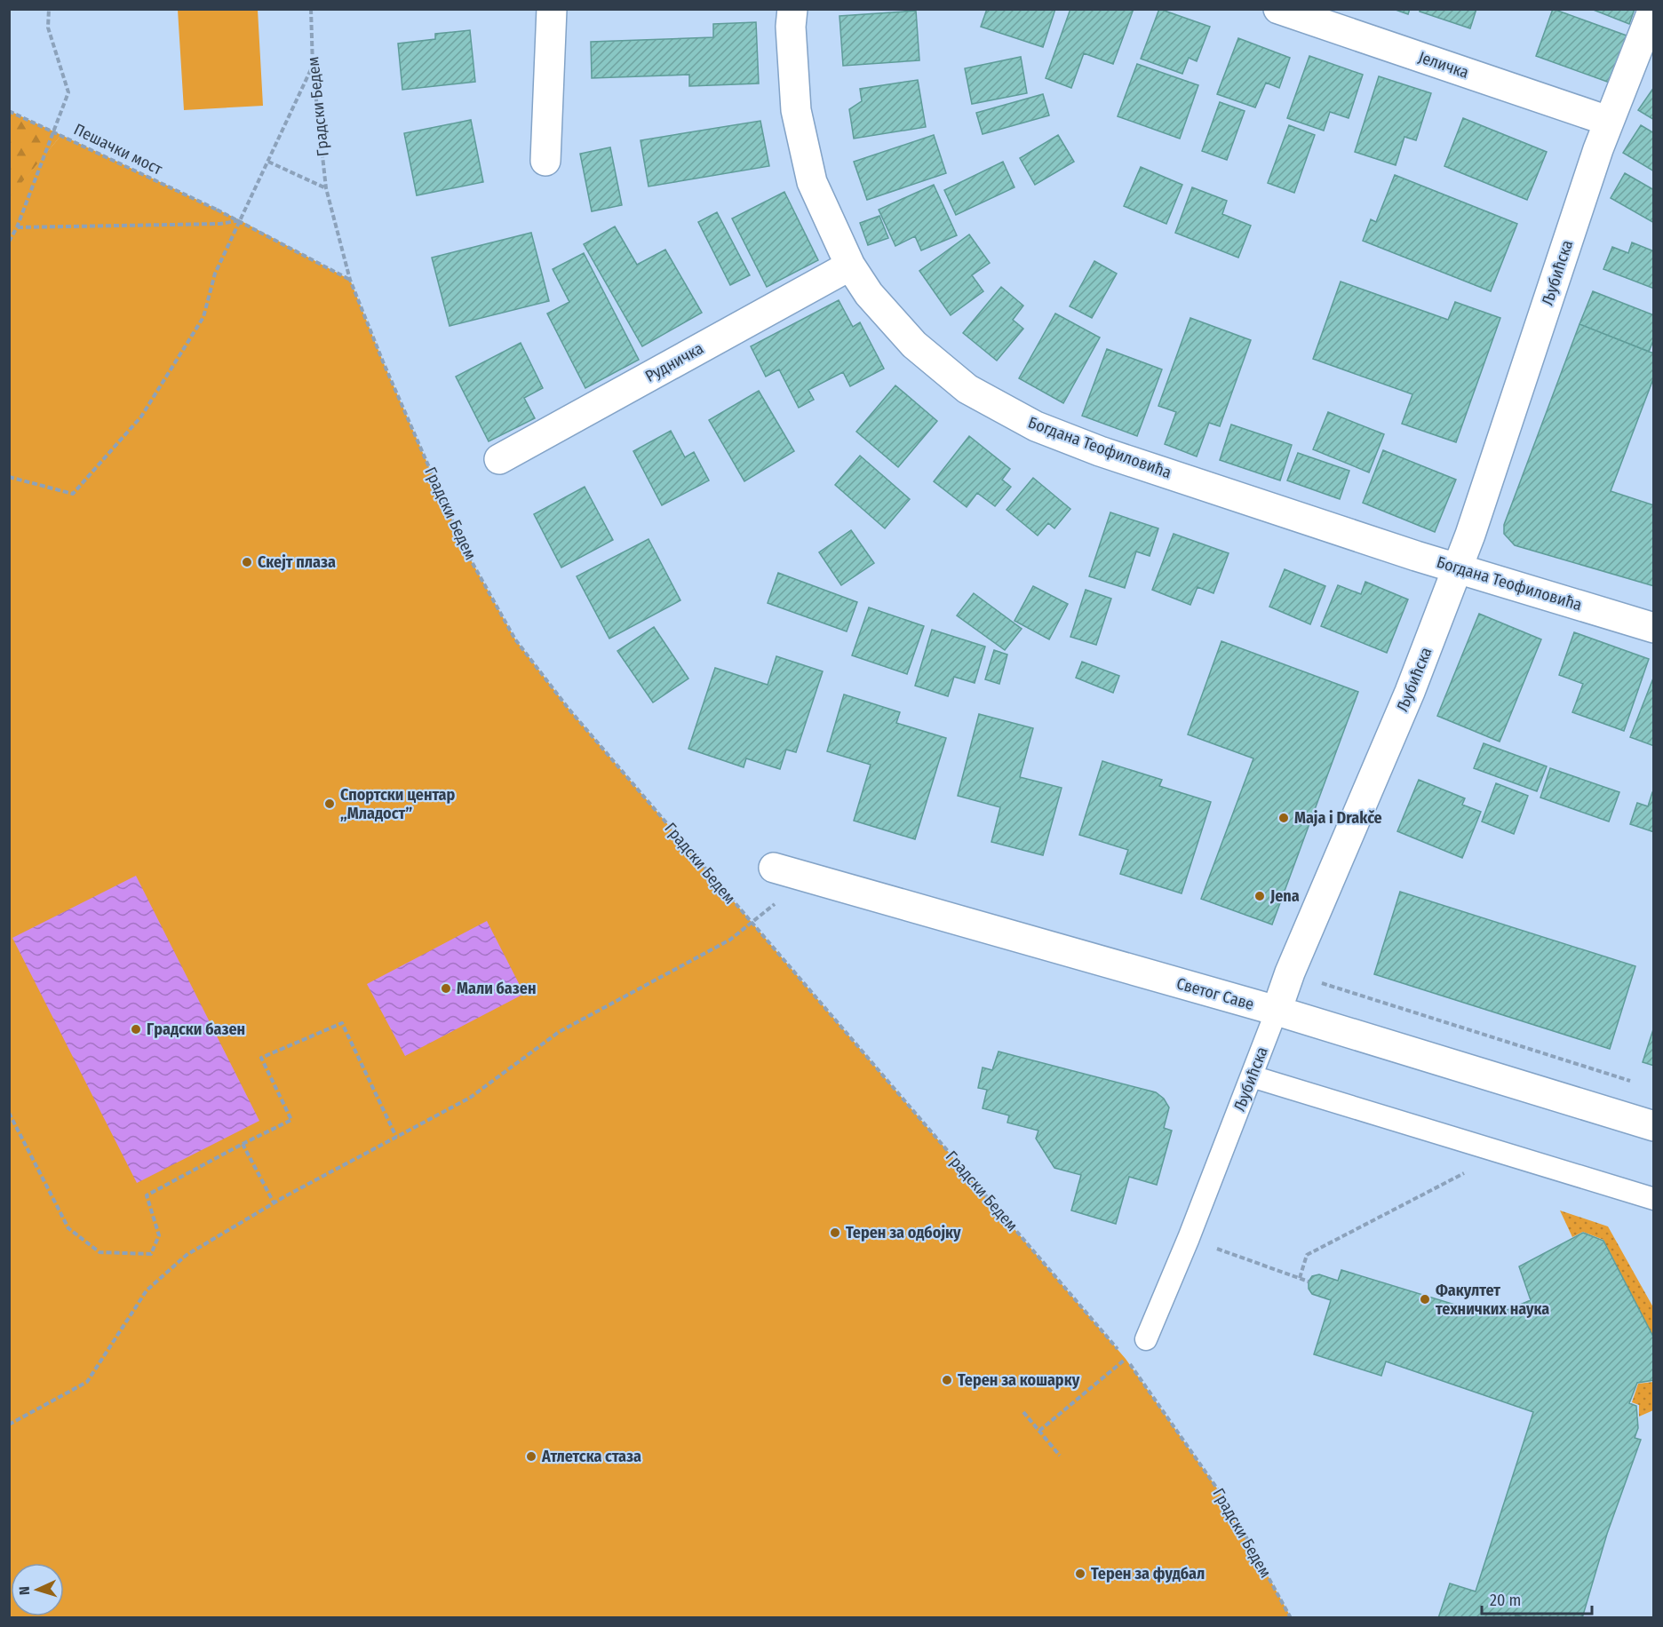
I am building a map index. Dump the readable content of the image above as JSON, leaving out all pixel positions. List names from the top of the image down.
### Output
{
  "streets": {
    "street": [
      "Јеличка",
      "Љубићска",
      "Рудничка",
      "Богдана Теофиловића",
      "Светог Саве"
    ],
    "path": ["Градски Бедем", "Пешачки мост"]
  },
  "crossings": [
    ["Јеличка", "Љубићска"],
    ["Градски Бедем", "Пешачки мост"],
    ["Љубићска", "Богдана Теофиловића"],
    ["Љубићска", "Светог Саве"],
    ["Рудничка", "Богдана Теофиловића"]
  ],
  "places": [
    "Скејт плаза",
    "Спортски центар „Младост”",
    "Maja i Drakče",
    "Jena",
    "Мали базен",
    "Градски базен",
    "Терен за одбојку",
    "Факултет техничких наука",
    "Терен за кошарку",
    "Атлетска стаза",
    "Терен за фудбал"
  ],
  "scale_bar": "20 m",
  "north": "left"
}
